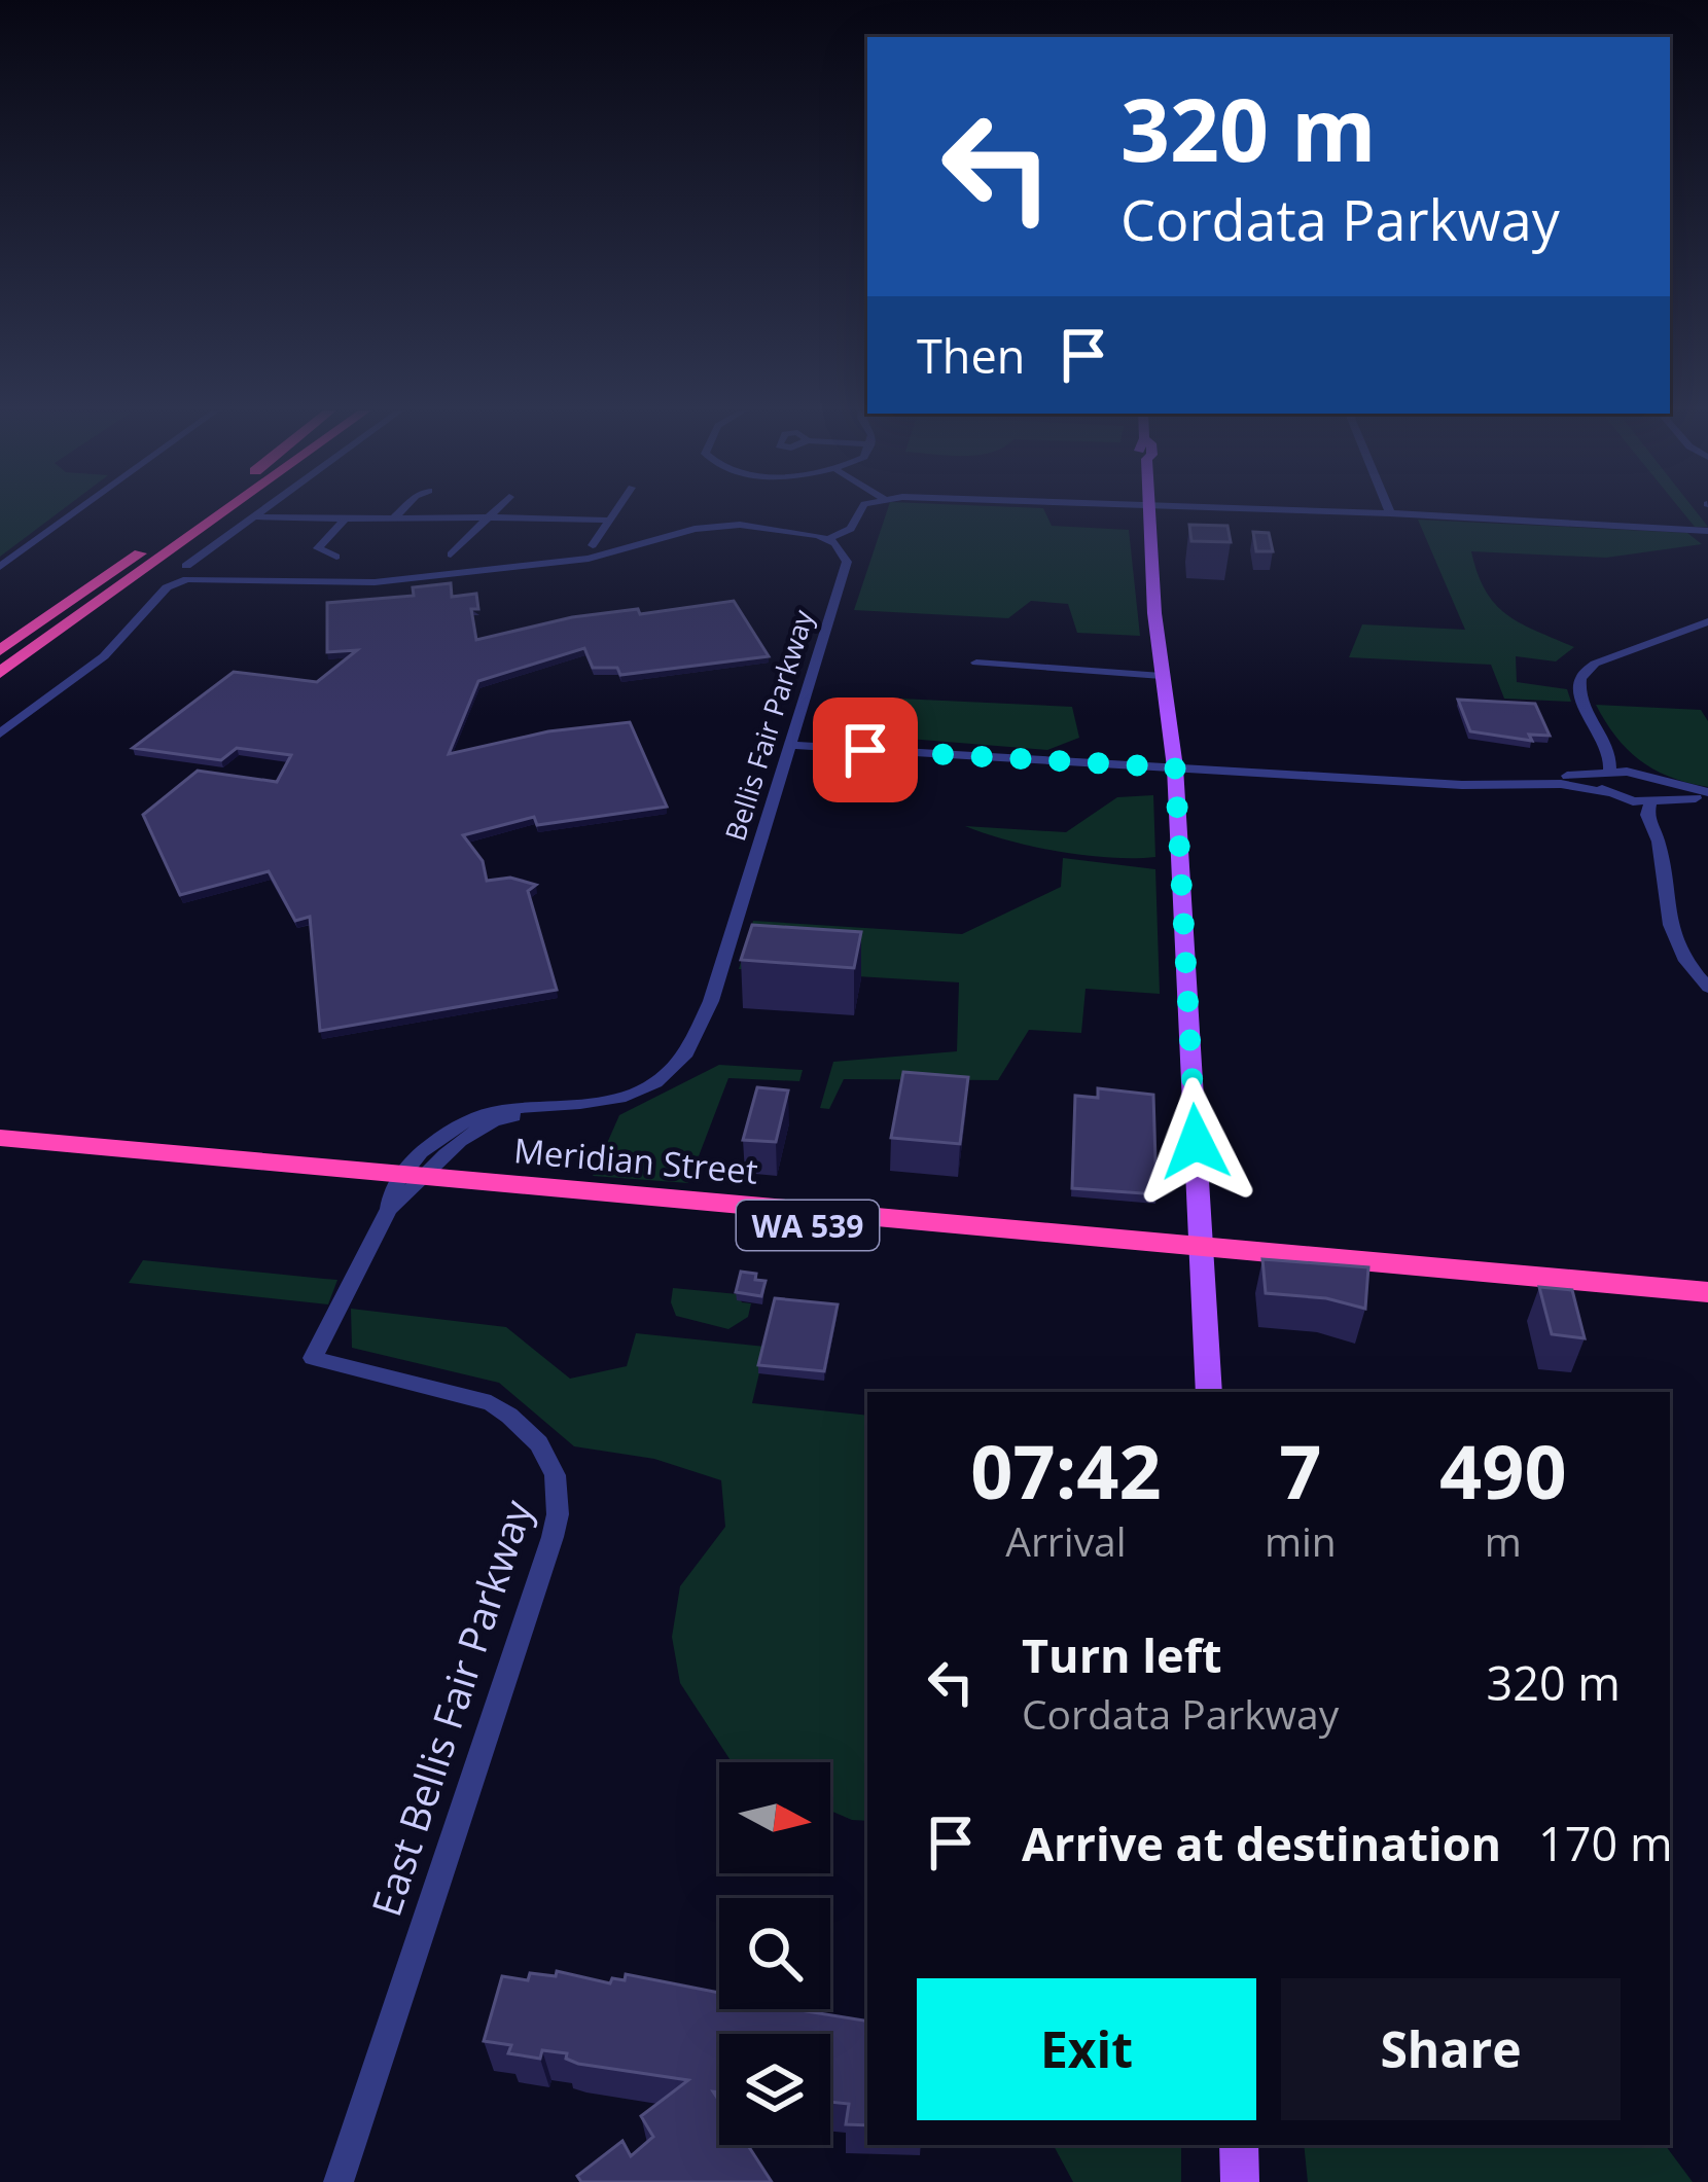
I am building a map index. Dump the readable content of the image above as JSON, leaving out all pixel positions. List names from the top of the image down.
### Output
{
  "streets": {
    "highway": ["Meridian Street", "WA 539"],
    "street": ["Bellis Fair Parkway", "East Bellis Fair Parkway"]
  },
  "crossings": [
    ["Bellis Fair Parkway", "Meridian Street"],
    ["Bellis Fair Parkway", "East Bellis Fair Parkway"],
    ["Meridian Street", "East Bellis Fair Parkway"]
  ],
  "north": "right",
  "page": {
    "turn": ["320 m", "Cordata Parkway"],
    "then": "Then",
    "eta": [
      "07:42",
      "Arrival",
      "7",
      "min",
      "490",
      "m"
    ],
    "list": [
      {
        "name": "Turn left",
        "note": "Cordata Parkway",
        "value": "320 m"
      },
      {
        "name": "Arrive at destination",
        "value": "170 m"
      }
    ],
    "buttons": ["Exit", "Share"]
  }
}
